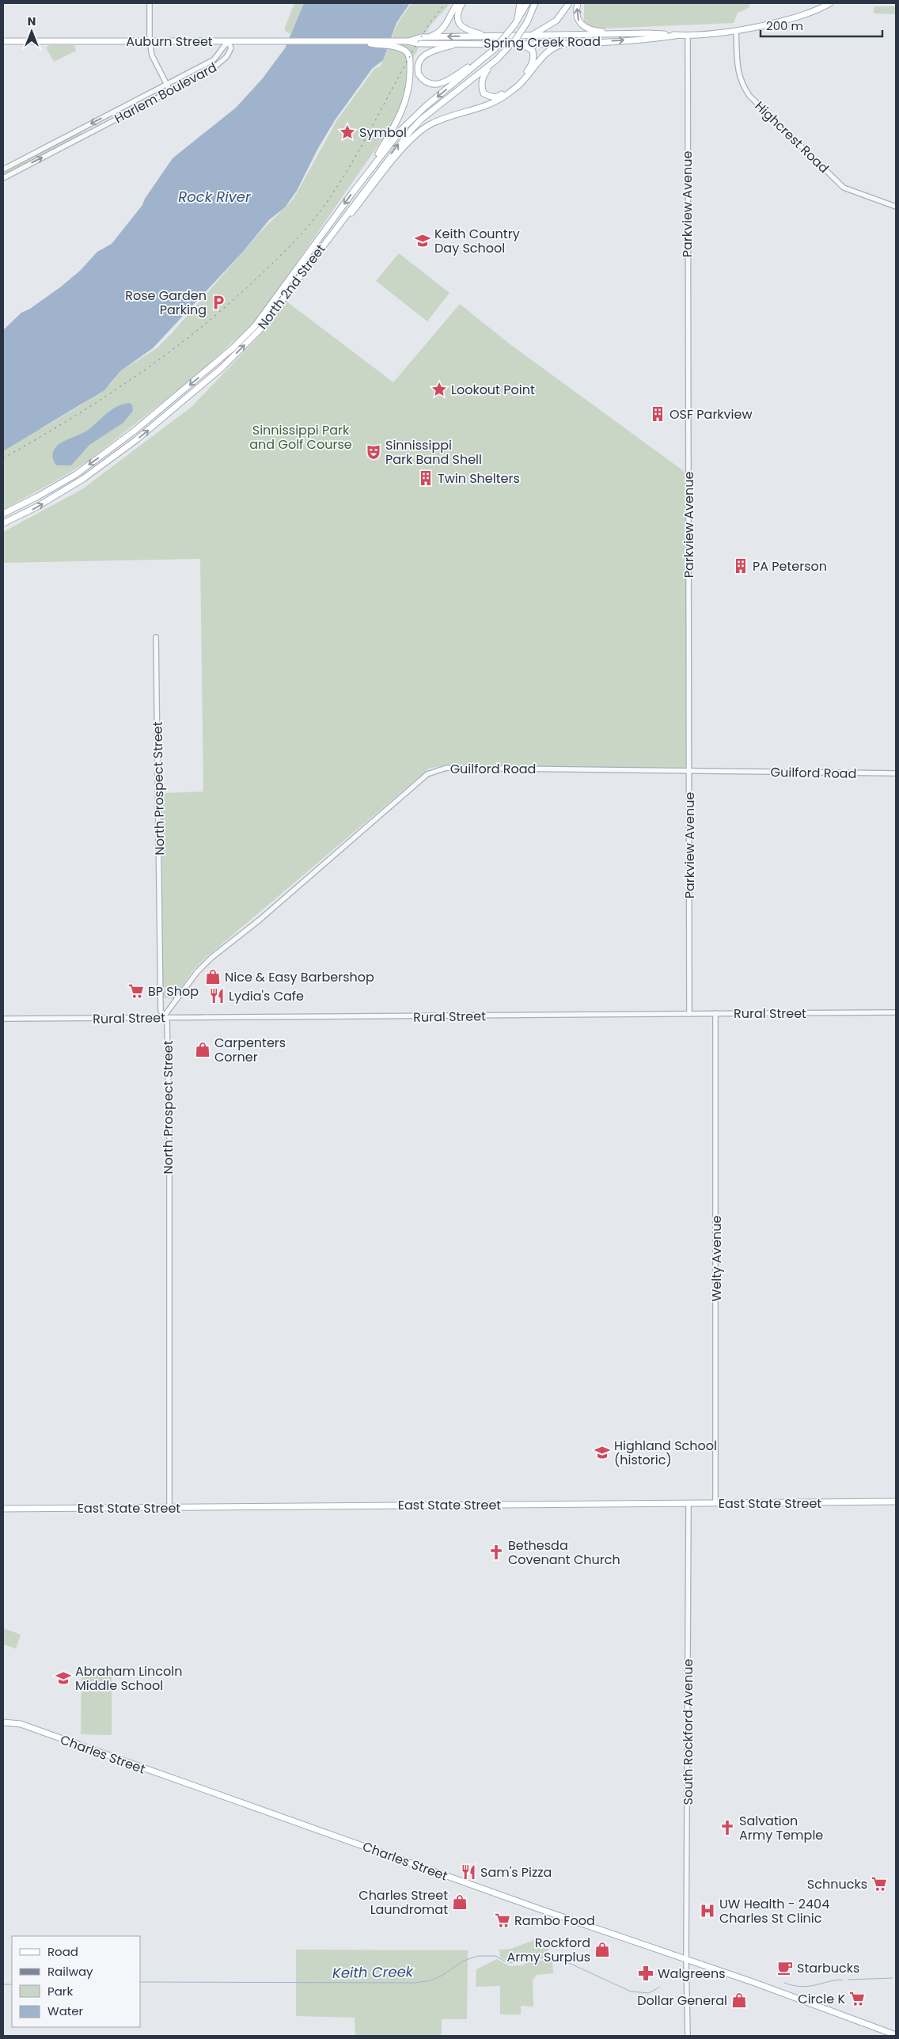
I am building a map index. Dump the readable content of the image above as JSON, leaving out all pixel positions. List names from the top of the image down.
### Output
{
  "streets": {
    "main road": [
      "Auburn Street",
      "Spring Creek Road",
      "North 2nd Street",
      "East State Street",
      "Charles Street"
    ],
    "street": [
      "Harlem Boulevard",
      "Highcrest Road",
      "Parkview Avenue",
      "Guilford Road",
      "North Prospect Street",
      "Rural Street",
      "Welty Avenue",
      "South Rockford Avenue"
    ]
  },
  "crossings": [
    ["Auburn Street", "Spring Creek Road"],
    ["Auburn Street", "Harlem Boulevard"],
    ["Spring Creek Road", "Highcrest Road"],
    ["Spring Creek Road", "Parkview Avenue"],
    ["Parkview Avenue", "Guilford Road"],
    ["Parkview Avenue", "Rural Street"],
    ["Guilford Road", "North Prospect Street"],
    ["Guilford Road", "Rural Street"],
    ["North Prospect Street", "Rural Street"],
    ["North Prospect Street", "East State Street"],
    ["Rural Street", "Welty Avenue"],
    ["Welty Avenue", "East State Street"],
    ["East State Street", "South Rockford Avenue"],
    ["South Rockford Avenue", "Charles Street"]
  ],
  "water": ["Rock River", "Keith Creek"],
  "parks": ["Sinnissippi Park and Golf Course"],
  "places": {
    "place": ["Symbol", "Lookout Point"],
    "school or university": ["Keith Country Day School", "Highland School (historic)", "Abraham Lincoln Middle School"],
    "parking": ["Rose Garden Parking"],
    "building": ["OSF Parkview", "Twin Shelters", "PA Peterson"],
    "theatre": ["Sinnissippi Park Band Shell"],
    "shop": [
      "Nice & Easy Barbershop",
      "Carpenters Corner",
      "Charles Street Laundromat",
      "Rockford Army Surplus",
      "Dollar General"
    ],
    "supermarket": [
      "BP Shop",
      "Schnucks",
      "Rambo Food",
      "Circle K"
    ],
    "restaurant": ["Lydia's Cafe", "Sam's Pizza"],
    "church": ["Bethesda Covenant Church", "Salvation Army Temple"],
    "hospital": ["UW Health - 2404 Charles St Clinic"],
    "cafe": ["Starbucks"],
    "pharmacy": ["Walgreens"]
  },
  "legend": [
    "Road",
    "Railway",
    "Park",
    "Water"
  ],
  "scale_bar": "200 m",
  "north": "top"
}
